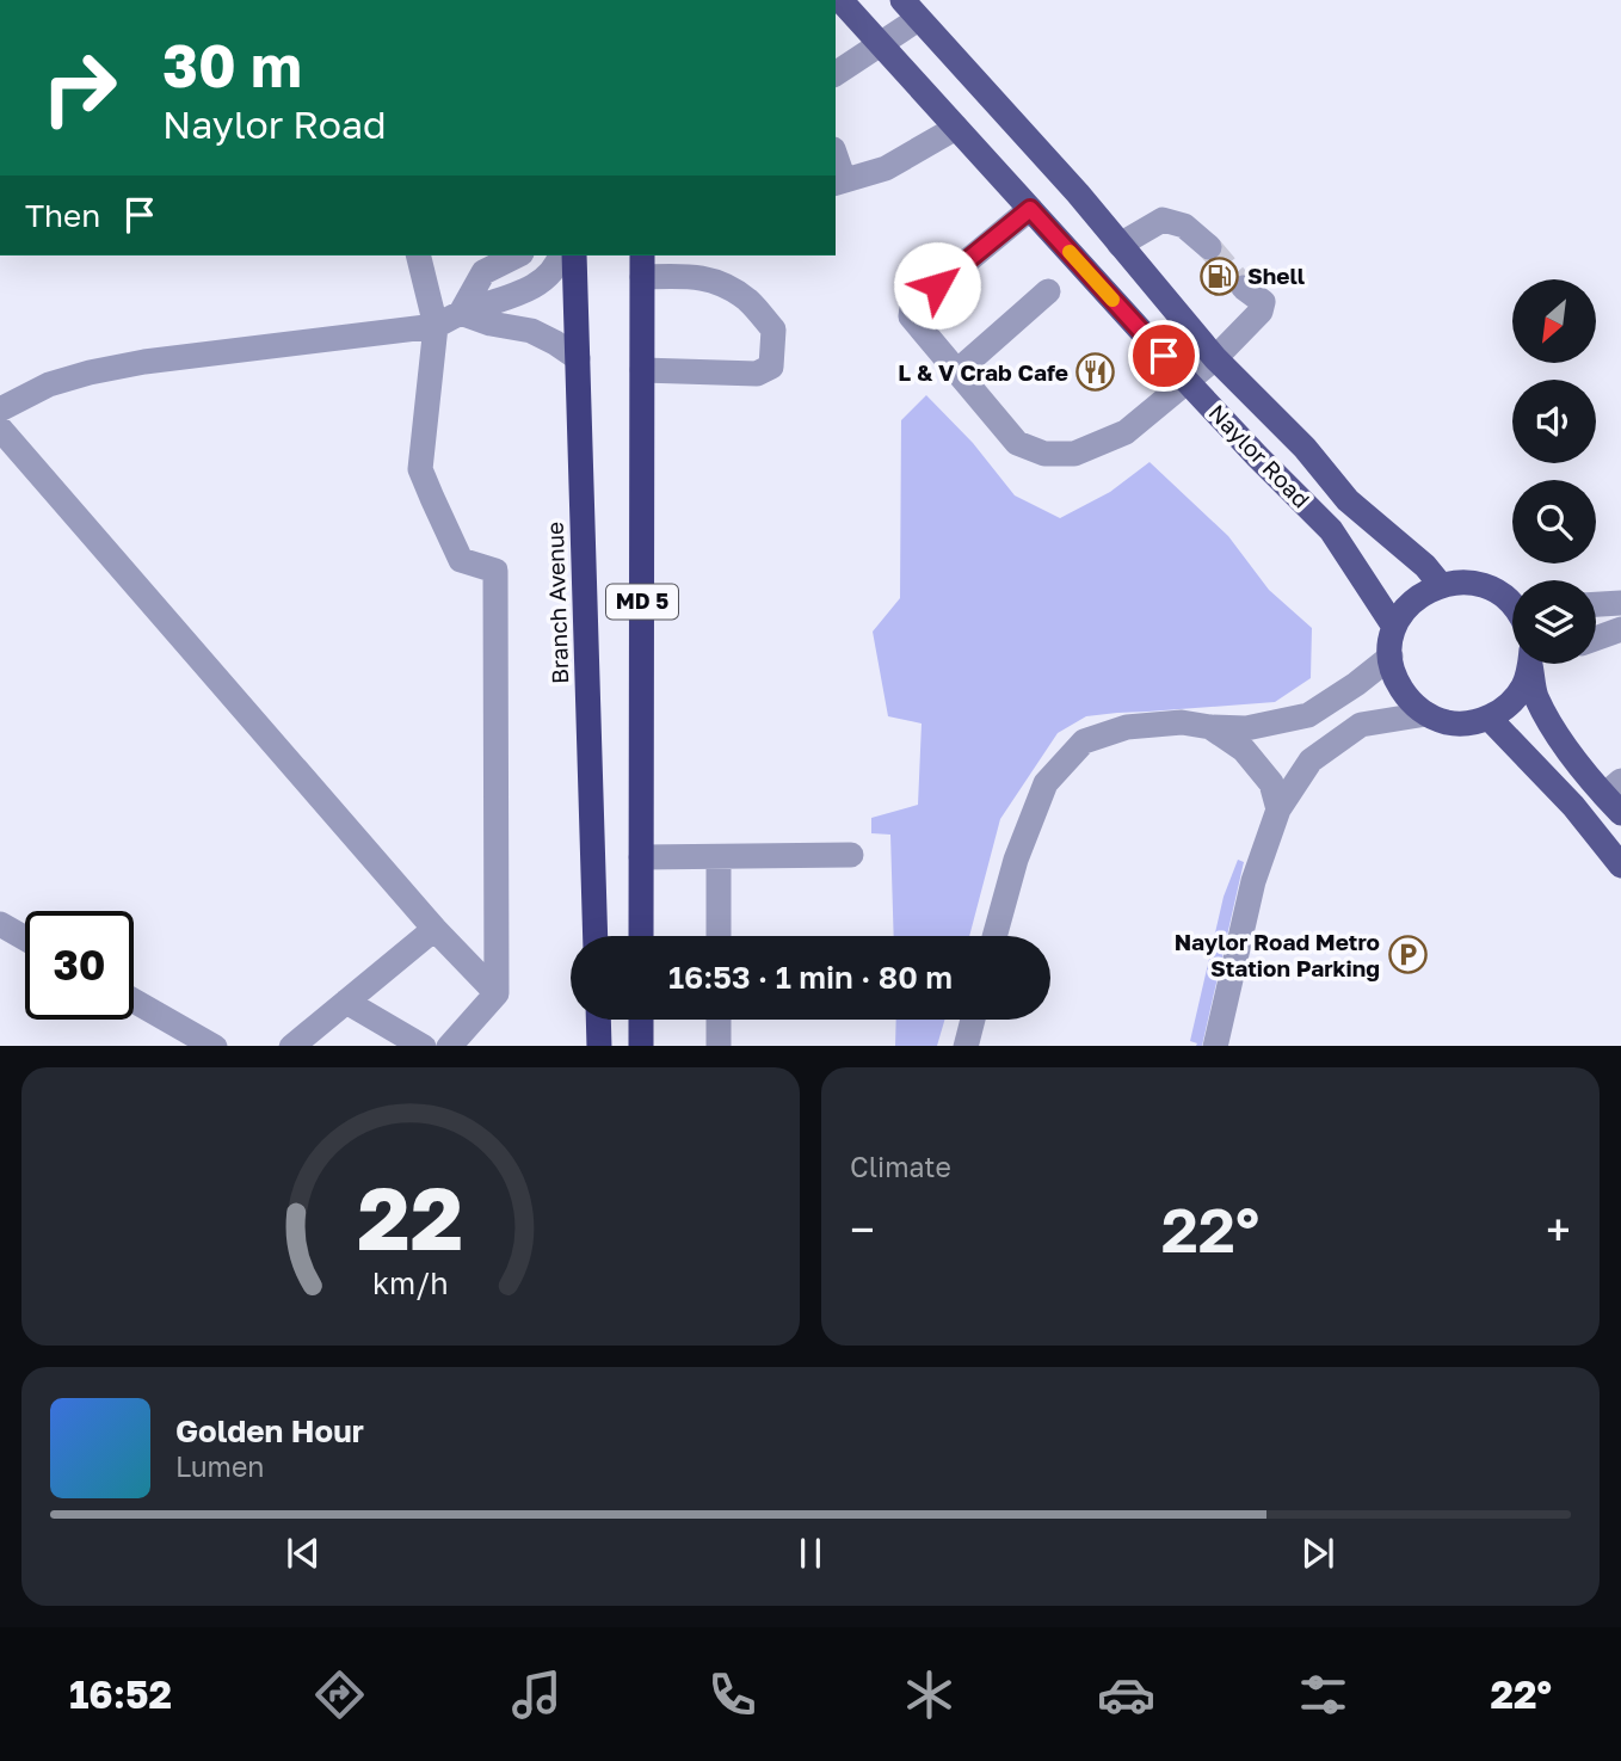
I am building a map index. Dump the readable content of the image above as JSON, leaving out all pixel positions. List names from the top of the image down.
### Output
{
  "streets": {
    "highway": ["MD 5", "Branch Avenue"],
    "main road": ["Naylor Road"]
  },
  "places": {
    "fuel station": ["Shell"],
    "restaurant": ["L & V Crab Cafe"],
    "parking": ["Naylor Road Metro Station Parking"]
  },
  "north": "bottom left",
  "page": {
    "turn": ["30 m", "Naylor Road"],
    "then": "Then",
    "limit": "30",
    "trip": "16:53 · 1 min · 80 m",
    "tile": "Climate",
    "heat": ["−", "22°", "+"],
    "song": ["Golden Hour", "Lumen"],
    "tabs": ["16:52", "22°"],
    "gauge": ["22", "km/h"]
  }
}
